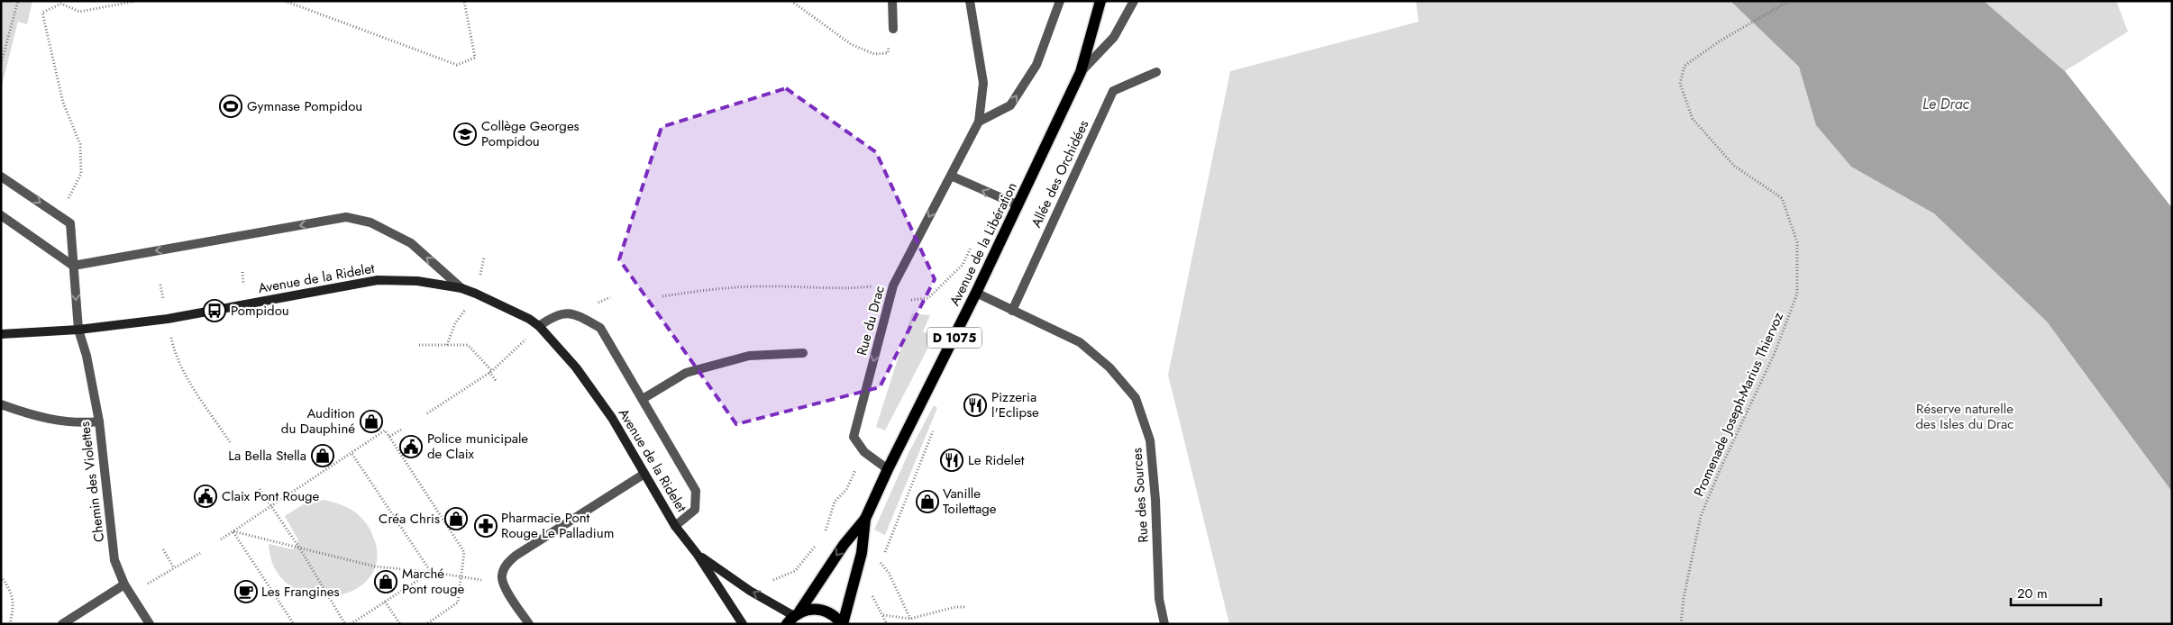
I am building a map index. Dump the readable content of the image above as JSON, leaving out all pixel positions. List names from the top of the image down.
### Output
{
  "streets": {
    "main road": ["Avenue de la Libération", "Avenue de la Ridelet", "D 1075"],
    "street": [
      "Allée des Orchidées",
      "Rue du Drac",
      "Chemin des Violettes",
      "Rue des Sources"
    ],
    "path": ["Promenade Joseph-Marius Thiervoz"]
  },
  "crossings": [
    ["Allée des Orchidées", "Rue des Sources"],
    ["Avenue de la Libération", "Avenue de la Ridelet"],
    ["Avenue de la Libération", "Rue du Drac"],
    ["Avenue de la Libération", "Rue des Sources"],
    ["Avenue de la Ridelet", "Chemin des Violettes"]
  ],
  "one_way": ["Rue du Drac"],
  "water": ["Le Drac"],
  "parks": ["Réserve naturelle des Isles du Drac"],
  "places": {
    "sports": ["Gymnase Pompidou"],
    "school or university": ["Collège Georges Pompidou"],
    "bus stop": ["Pompidou"],
    "restaurant": ["Pizzeria l'Eclipse", "Le Ridelet"],
    "shop": [
      "Audition du Dauphiné",
      "La Bella Stella",
      "Vanille Toilettage",
      "Créa Chris",
      "Marché Pont rouge"
    ],
    "public building": ["Police municipale de Claix", "Claix Pont Rouge"],
    "pharmacy": ["Pharmacie Pont Rouge Le Palladium"],
    "cafe": ["Les Frangines"]
  },
  "scale_bar": "20 m"
}
